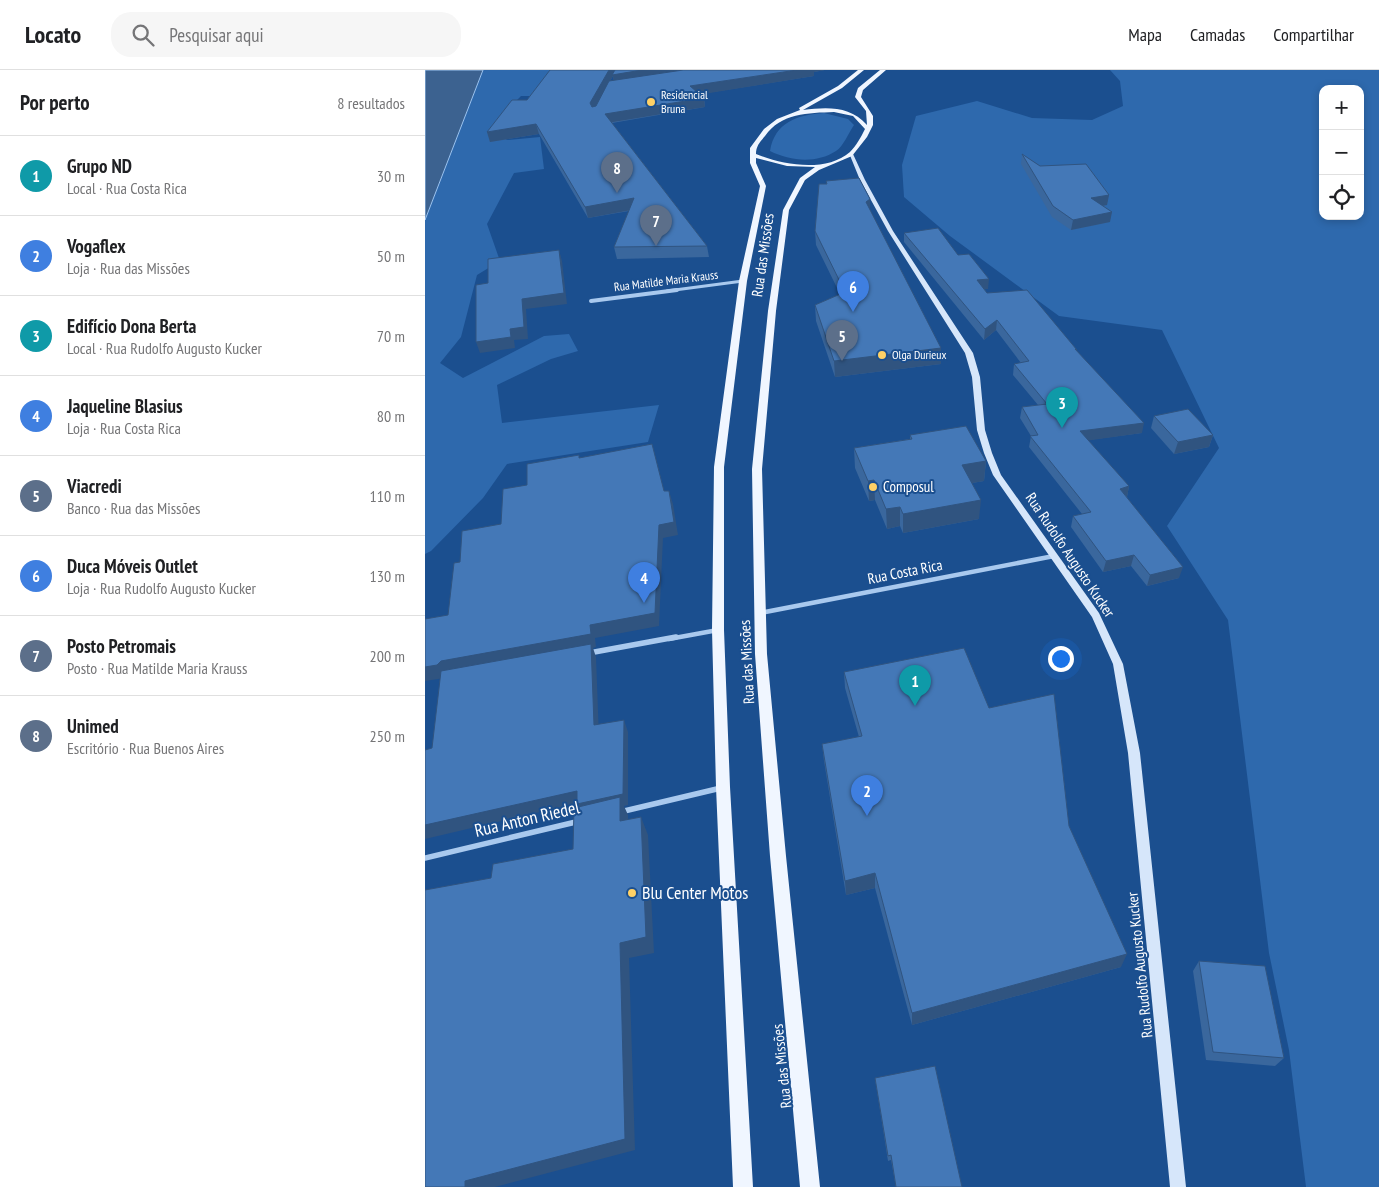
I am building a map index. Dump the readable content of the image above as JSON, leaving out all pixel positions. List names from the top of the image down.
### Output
{
  "streets": {
    "main road": ["Rua das Missões"],
    "street": [
      "Rua Matilde Maria Krauss",
      "Rua Rudolfo Augusto Kucker",
      "Rua Costa Rica",
      "Rua Anton Riedel"
    ]
  },
  "crossings": [
    ["Rua das Missões", "Rua Matilde Maria Krauss"],
    ["Rua das Missões", "Rua Rudolfo Augusto Kucker"],
    ["Rua das Missões", "Rua Costa Rica"],
    ["Rua Rudolfo Augusto Kucker", "Rua Costa Rica"]
  ],
  "places": [
    "Residencial Bruna",
    "Olga Durieux",
    "Composul",
    "Blu Center Motos"
  ],
  "page": {
    "header": "Locato",
    "search": "Pesquisar aqui",
    "nav": ["Mapa", "Camadas", "Compartilhar"],
    "heading": ["Por perto", "8 resultados"],
    "map_buttons": ["+", "−"],
    "list": [
      {
        "mark": "1",
        "name": "Grupo ND",
        "note": "Local · Rua Costa Rica",
        "value": "30 m"
      },
      {
        "mark": "2",
        "name": "Vogaflex",
        "note": "Loja · Rua das Missões",
        "value": "50 m"
      },
      {
        "mark": "3",
        "name": "Edifício Dona Berta",
        "note": "Local · Rua Rudolfo Augusto Kucker",
        "value": "70 m"
      },
      {
        "mark": "4",
        "name": "Jaqueline Blasius",
        "note": "Loja · Rua Costa Rica",
        "value": "80 m"
      },
      {
        "mark": "5",
        "name": "Viacredi",
        "note": "Banco · Rua das Missões",
        "value": "110 m"
      },
      {
        "mark": "6",
        "name": "Duca Móveis Outlet",
        "note": "Loja · Rua Rudolfo Augusto Kucker",
        "value": "130 m"
      },
      {
        "mark": "7",
        "name": "Posto Petromais",
        "note": "Posto · Rua Matilde Maria Krauss",
        "value": "200 m"
      },
      {
        "mark": "8",
        "name": "Unimed",
        "note": "Escritório · Rua Buenos Aires",
        "value": "250 m"
      }
    ],
    "pins": [
      "8",
      "7",
      "6",
      "5",
      "3",
      "4",
      "1",
      "2"
    ]
  }
}
